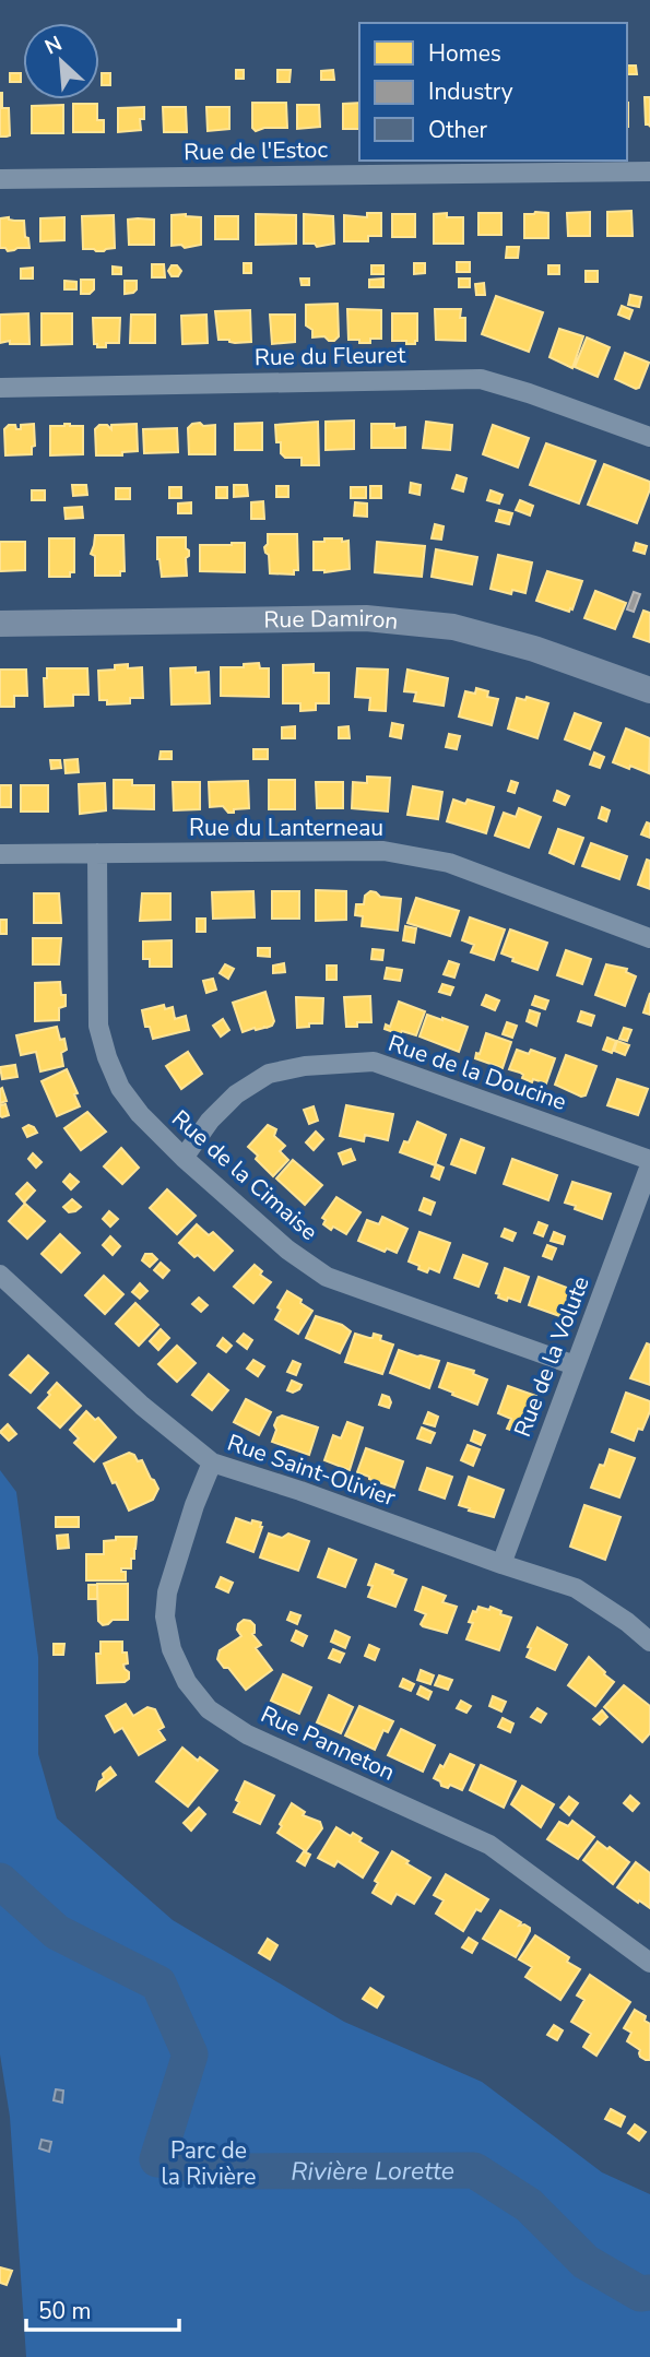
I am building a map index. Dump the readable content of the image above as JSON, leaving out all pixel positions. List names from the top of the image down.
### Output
{
  "streets": {
    "street": [
      "Rue de l'Estoc",
      "Rue du Fleuret",
      "Rue Damiron",
      "Rue du Lanterneau",
      "Rue de la Doucine",
      "Rue de la Cimaise",
      "Rue de la Volute",
      "Rue Saint-Olivier",
      "Rue Panneton"
    ]
  },
  "crossings": [
    ["Rue du Lanterneau", "Rue de la Cimaise"],
    ["Rue de la Doucine", "Rue de la Cimaise"],
    ["Rue de la Cimaise", "Rue de la Volute"],
    ["Rue de la Volute", "Rue Saint-Olivier"],
    ["Rue Saint-Olivier", "Rue Panneton"]
  ],
  "water": ["Rivière Lorette"],
  "parks": ["Parc de la Rivière"],
  "legend": ["Homes", "Industry", "Other"],
  "scale_bar": "50 m",
  "north": "top left"
}
